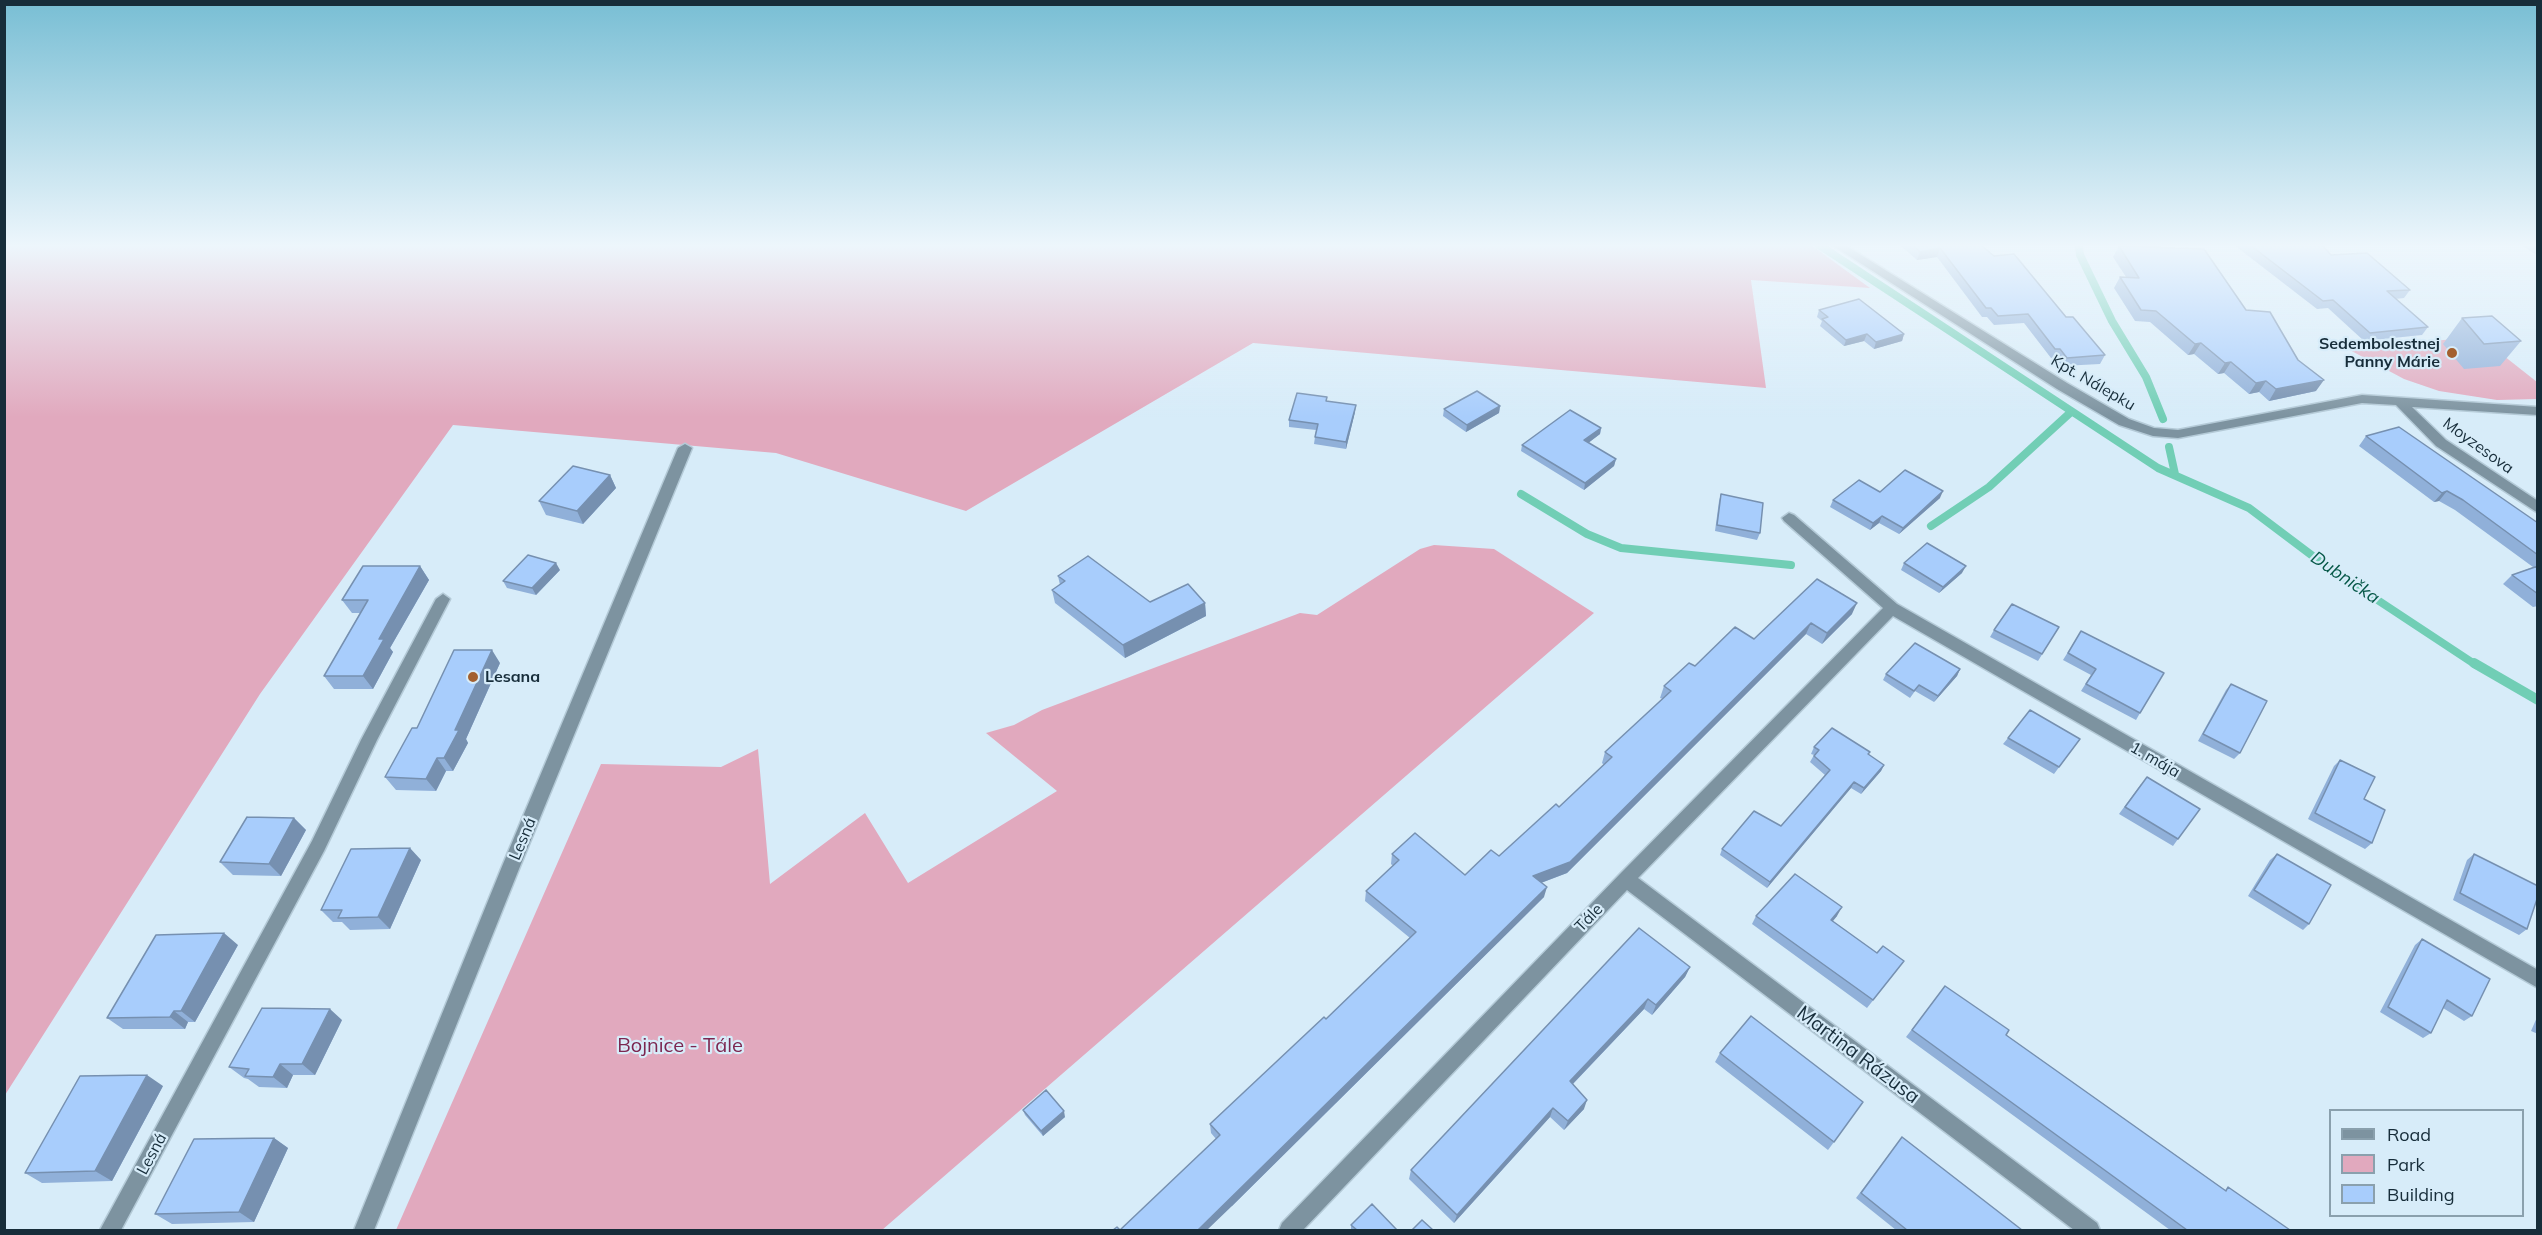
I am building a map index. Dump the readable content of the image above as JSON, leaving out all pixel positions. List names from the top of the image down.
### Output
{
  "streets": {
    "street": [
      "Kpt. Nálepku",
      "Moyzesova",
      "1. mája",
      "Lesná",
      "Tále",
      "Martina Rázusa"
    ]
  },
  "crossings": [
    ["Kpt. Nálepku", "Moyzesova"],
    ["1. mája", "Tále"],
    ["Tále", "Martina Rázusa"]
  ],
  "water": ["Dubnička"],
  "parks": ["Bojnice - Tále"],
  "places": ["Sedembolestnej Panny Márie", "Lesana"],
  "legend": ["Road", "Park", "Building"]
}
